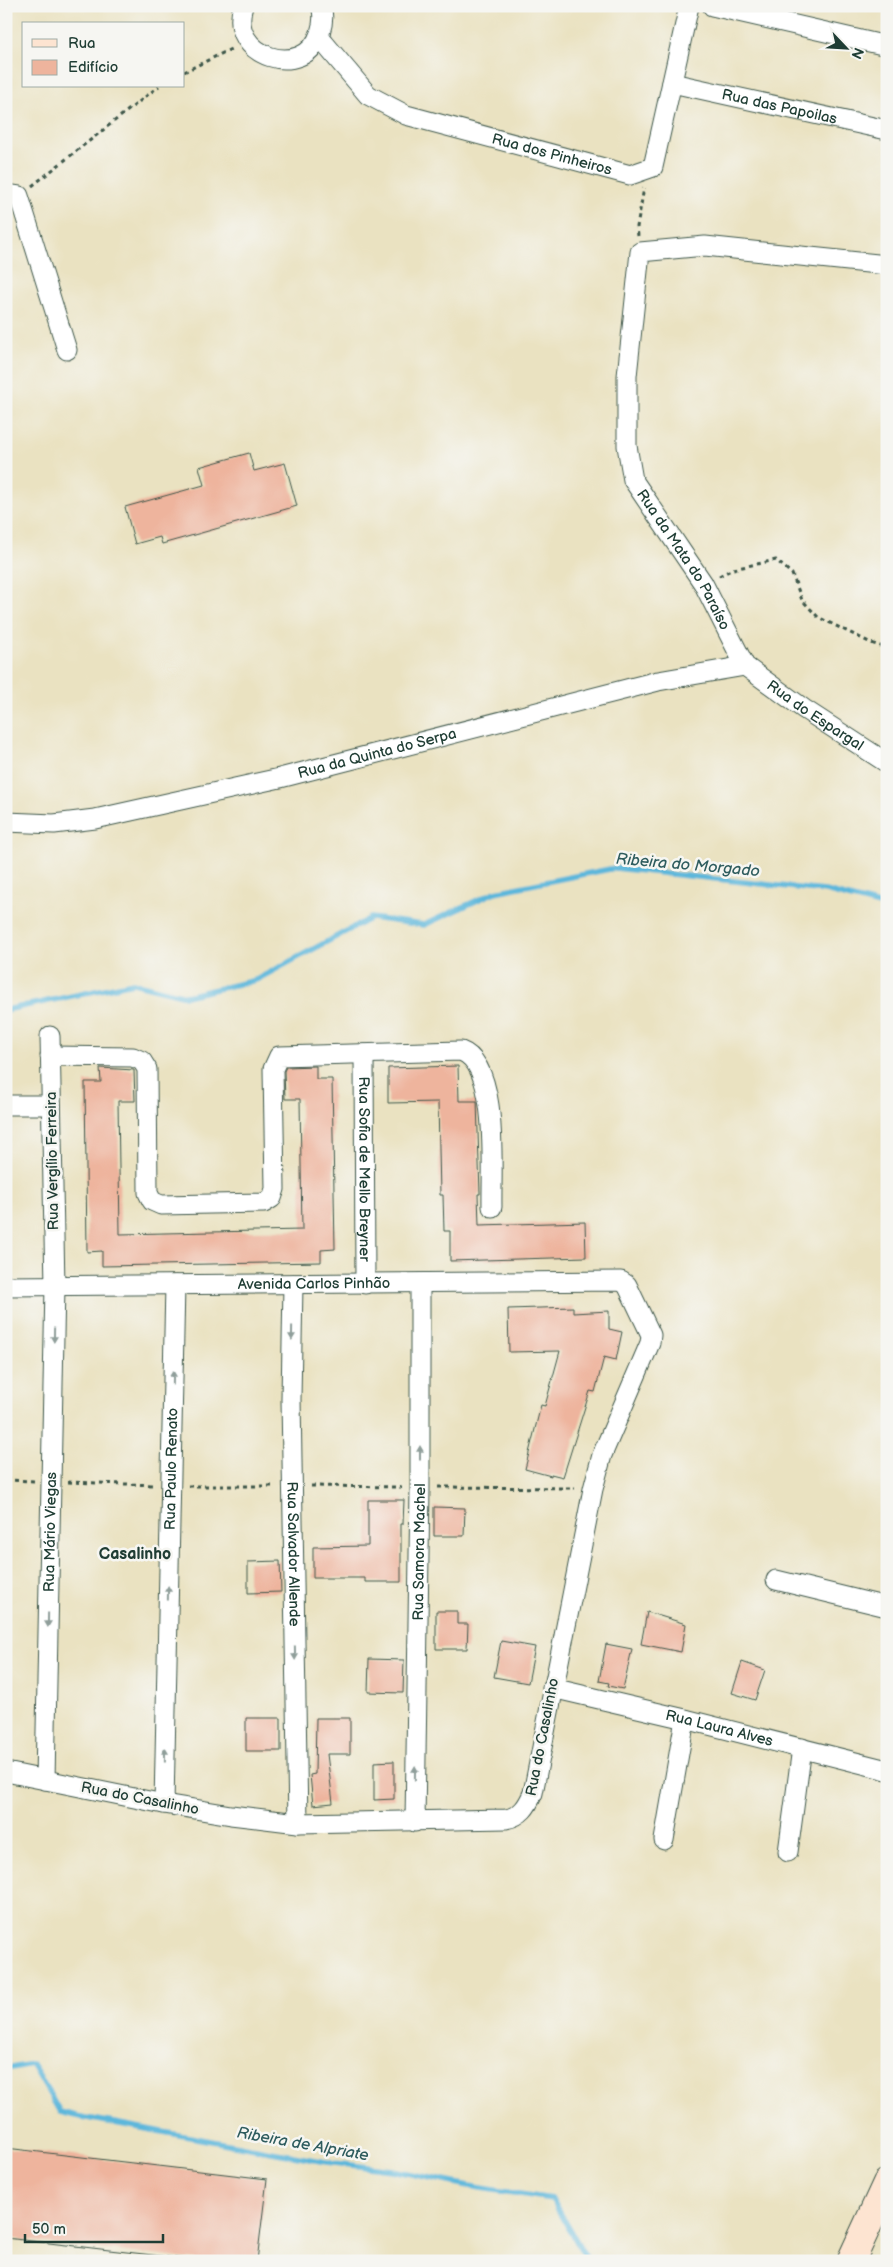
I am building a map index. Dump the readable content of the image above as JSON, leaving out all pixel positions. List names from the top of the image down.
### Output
{
  "streets": {
    "street": [
      "Rua das Papoilas",
      "Rua dos Pinheiros",
      "Rua da Mata do Paraíso",
      "Rua do Espargal",
      "Rua da Quinta do Serpa",
      "Rua Vergílio Ferreira",
      "Rua Sofia de Mello Breyner",
      "Avenida Carlos Pinhão",
      "Rua Paulo Renato",
      "Rua Mário Viegas",
      "Rua Samora Machel",
      "Rua Salvador Allende",
      "Rua Laura Alves",
      "Rua do Casalinho"
    ]
  },
  "crossings": [
    ["Rua da Mata do Paraíso", "Rua do Espargal"],
    ["Rua da Mata do Paraíso", "Rua da Quinta do Serpa"],
    ["Rua do Espargal", "Rua da Quinta do Serpa"],
    ["Rua Vergílio Ferreira", "Avenida Carlos Pinhão"],
    ["Rua Vergílio Ferreira", "Rua Mário Viegas"],
    ["Rua Sofia de Mello Breyner", "Avenida Carlos Pinhão"],
    ["Avenida Carlos Pinhão", "Rua Paulo Renato"],
    ["Avenida Carlos Pinhão", "Rua Mário Viegas"],
    ["Avenida Carlos Pinhão", "Rua Samora Machel"],
    ["Avenida Carlos Pinhão", "Rua Salvador Allende"],
    ["Avenida Carlos Pinhão", "Rua do Casalinho"],
    ["Rua Paulo Renato", "Rua do Casalinho"],
    ["Rua Mário Viegas", "Rua do Casalinho"],
    ["Rua Samora Machel", "Rua do Casalinho"],
    ["Rua Salvador Allende", "Rua do Casalinho"],
    ["Rua Laura Alves", "Rua do Casalinho"]
  ],
  "one_way": [
    "Rua Paulo Renato",
    "Rua Mário Viegas",
    "Rua Samora Machel",
    "Rua Salvador Allende"
  ],
  "districts": ["Casalinho"],
  "water": ["Ribeira do Morgado", "Ribeira de Alpriate"],
  "legend": ["Rua", "Edifício"],
  "scale_bar": "50 m",
  "north": "bottom right"
}
